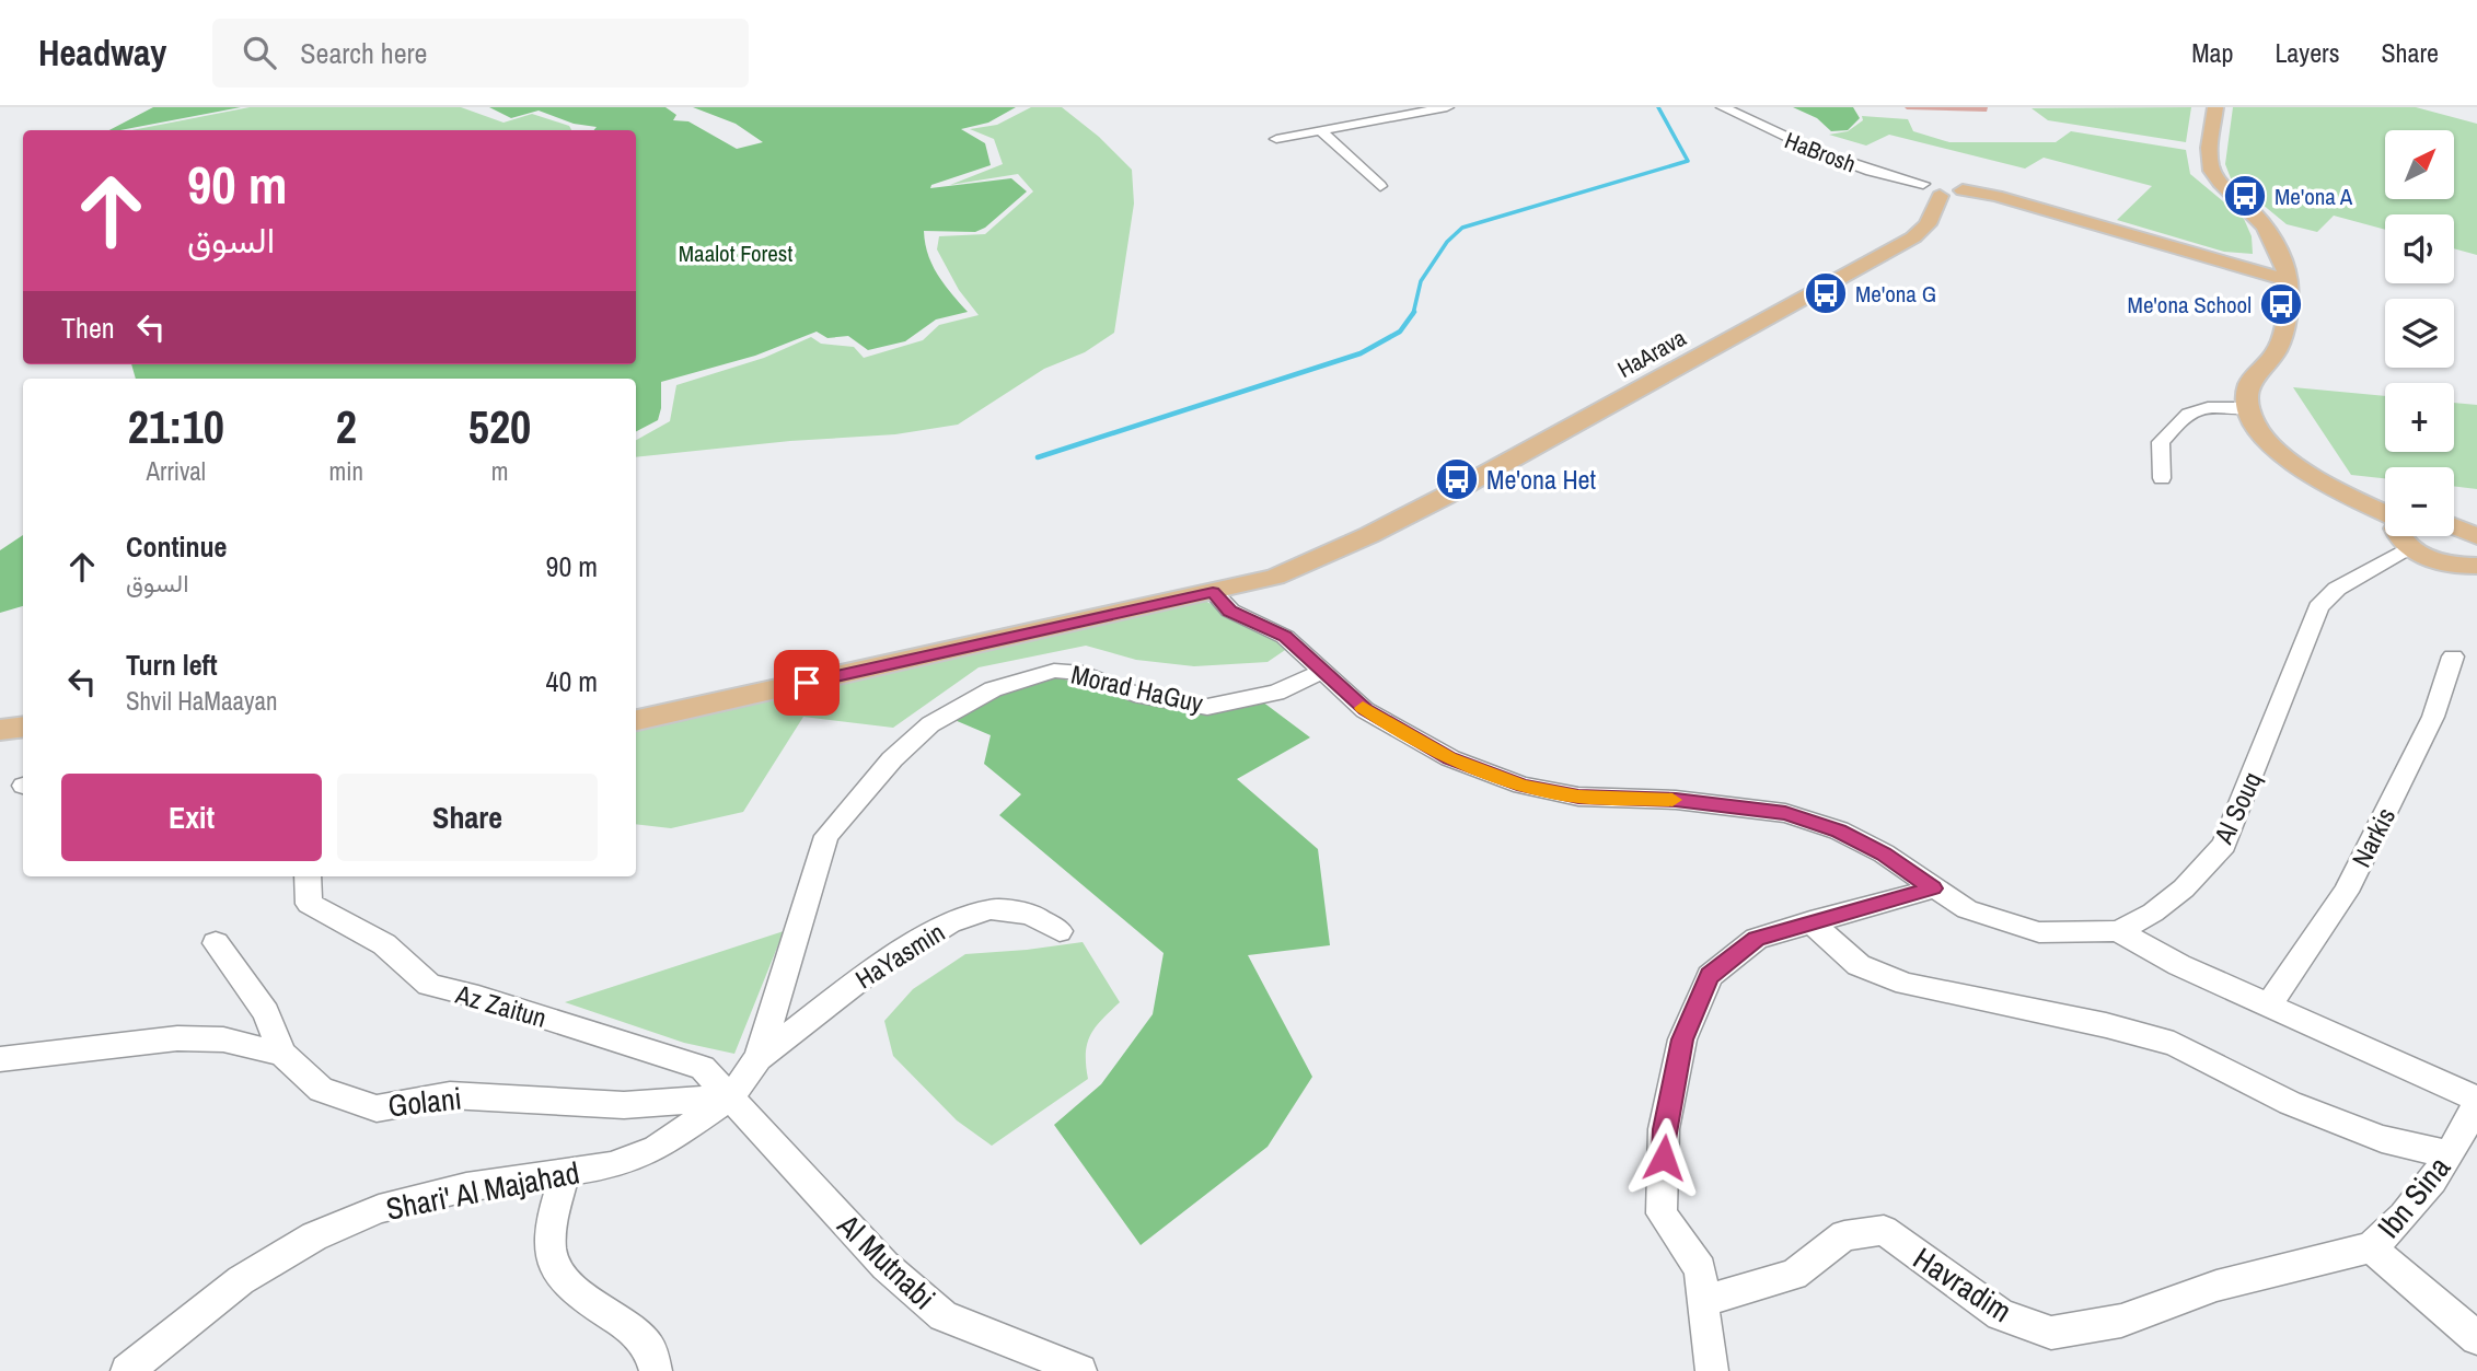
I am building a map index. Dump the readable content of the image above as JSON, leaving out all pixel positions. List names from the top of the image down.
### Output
{
  "streets": {
    "main road": ["HaArava"],
    "street": [
      "HaBrosh",
      "Morad HaGuy",
      "Al Souq",
      "Narkis",
      "HaYasmin",
      "Az Zaitun",
      "Golani",
      "Shari' Al Majahad",
      "Ibn Sina",
      "Al Mutnabi",
      "Havradim"
    ]
  },
  "crossings": [
    ["HaBrosh", "HaArava"],
    ["HaArava", "Al Souq"],
    ["Morad HaGuy", "Al Souq"],
    ["Morad HaGuy", "HaYasmin"],
    ["Morad HaGuy", "Az Zaitun"],
    ["Morad HaGuy", "Golani"],
    ["Morad HaGuy", "Shari' Al Majahad"],
    ["Morad HaGuy", "Al Mutnabi"],
    ["Az Zaitun", "Golani"],
    ["Az Zaitun", "Shari' Al Majahad"],
    ["Az Zaitun", "Al Mutnabi"],
    ["Golani", "Shari' Al Majahad"],
    ["Golani", "Al Mutnabi"],
    ["Shari' Al Majahad", "Al Mutnabi"],
    ["Ibn Sina", "Havradim"]
  ],
  "parks": ["Maalot Forest"],
  "places": {
    "bus stop": [
      "Me'ona A",
      "Me'ona G",
      "Me'ona School",
      "Me'ona Het"
    ]
  },
  "north": "top right",
  "page": {
    "header": "Headway",
    "search": "Search here",
    "nav": ["Map", "Layers", "Share"],
    "map_buttons": ["+", "−"],
    "turn": ["90 m", "السوق"],
    "then": "Then",
    "eta": [
      "21:10",
      "Arrival",
      "2",
      "min",
      "520",
      "m"
    ],
    "list": [
      {
        "name": "Continue",
        "note": "السوق",
        "value": "90 m"
      },
      {
        "name": "Turn left",
        "note": "Shvil HaMaayan",
        "value": "40 m"
      }
    ],
    "buttons": ["Exit", "Share"]
  }
}
